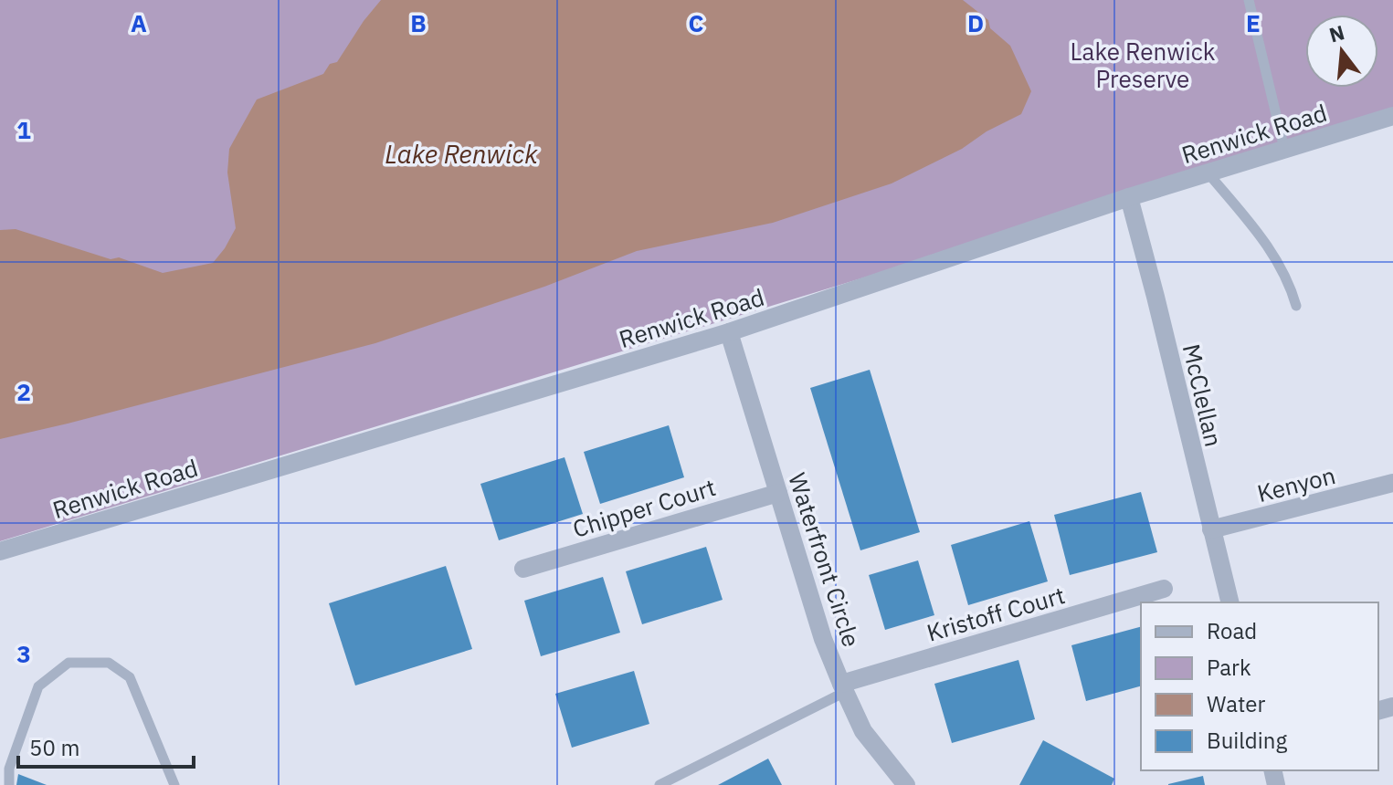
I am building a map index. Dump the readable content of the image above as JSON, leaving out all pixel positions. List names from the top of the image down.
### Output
{
  "streets": {
    "street": [
      "Renwick Road",
      "McClellan",
      "Kenyon",
      "Chipper Court",
      "Waterfront Circle",
      "Kristoff Court"
    ]
  },
  "crossings": [
    ["Renwick Road", "McClellan"],
    ["Renwick Road", "Waterfront Circle"],
    ["McClellan", "Kenyon"],
    ["Chipper Court", "Waterfront Circle"],
    ["Waterfront Circle", "Kristoff Court"]
  ],
  "water": ["Lake Renwick"],
  "parks": ["Lake Renwick Preserve"],
  "legend": [
    "Road",
    "Park",
    "Water",
    "Building"
  ],
  "scale_bar": "50 m",
  "north": "top",
  "grid": {
    "columns": [
      "A",
      "B",
      "C",
      "D",
      "E"
    ],
    "rows": ["1", "2", "3"]
  }
}
